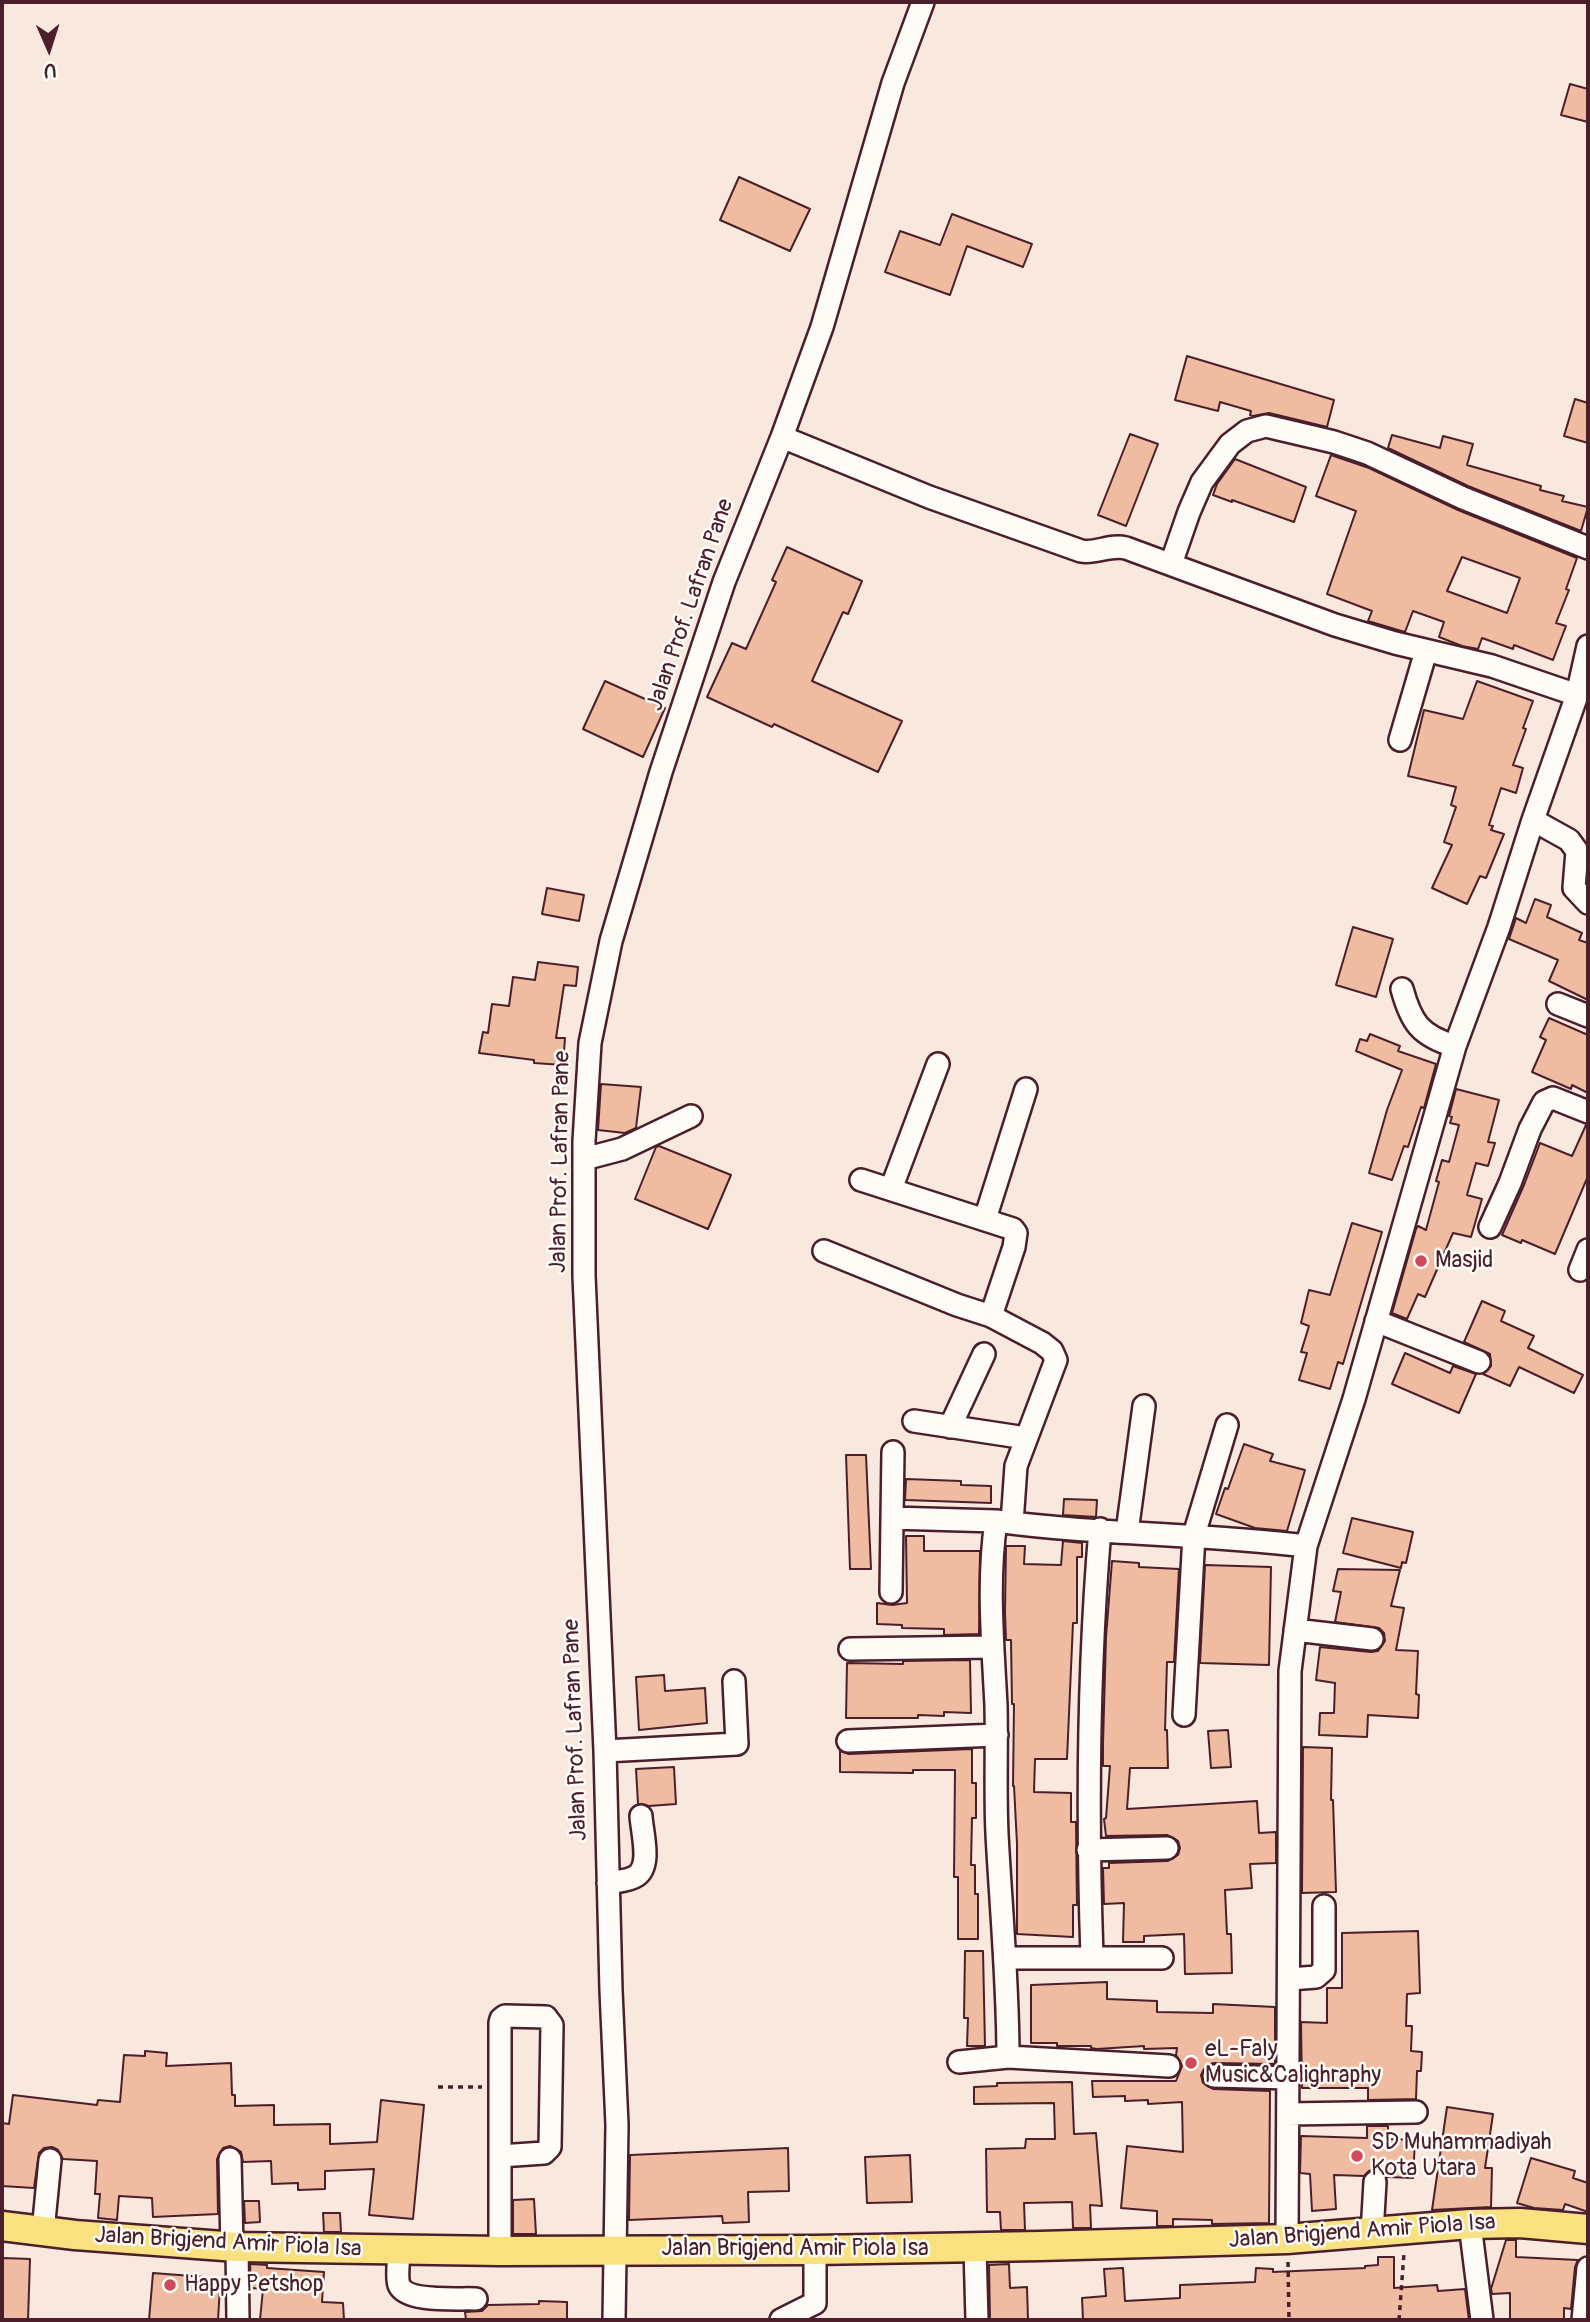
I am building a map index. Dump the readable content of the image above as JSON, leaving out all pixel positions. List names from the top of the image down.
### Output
{
  "streets": {
    "main road": ["Jalan Brigjend Amir Piola Isa"],
    "street": ["Jalan Prof. Lafran Pane"]
  },
  "crossings": [
    ["Jalan Prof. Lafran Pane", "Jalan Brigjend Amir Piola Isa"]
  ],
  "places": [
    "Masjid",
    "eL-Faly Music&Calighraphy",
    "SD Muhammadiyah Kota Utara",
    "Happy Petshop"
  ],
  "north": "bottom"
}
